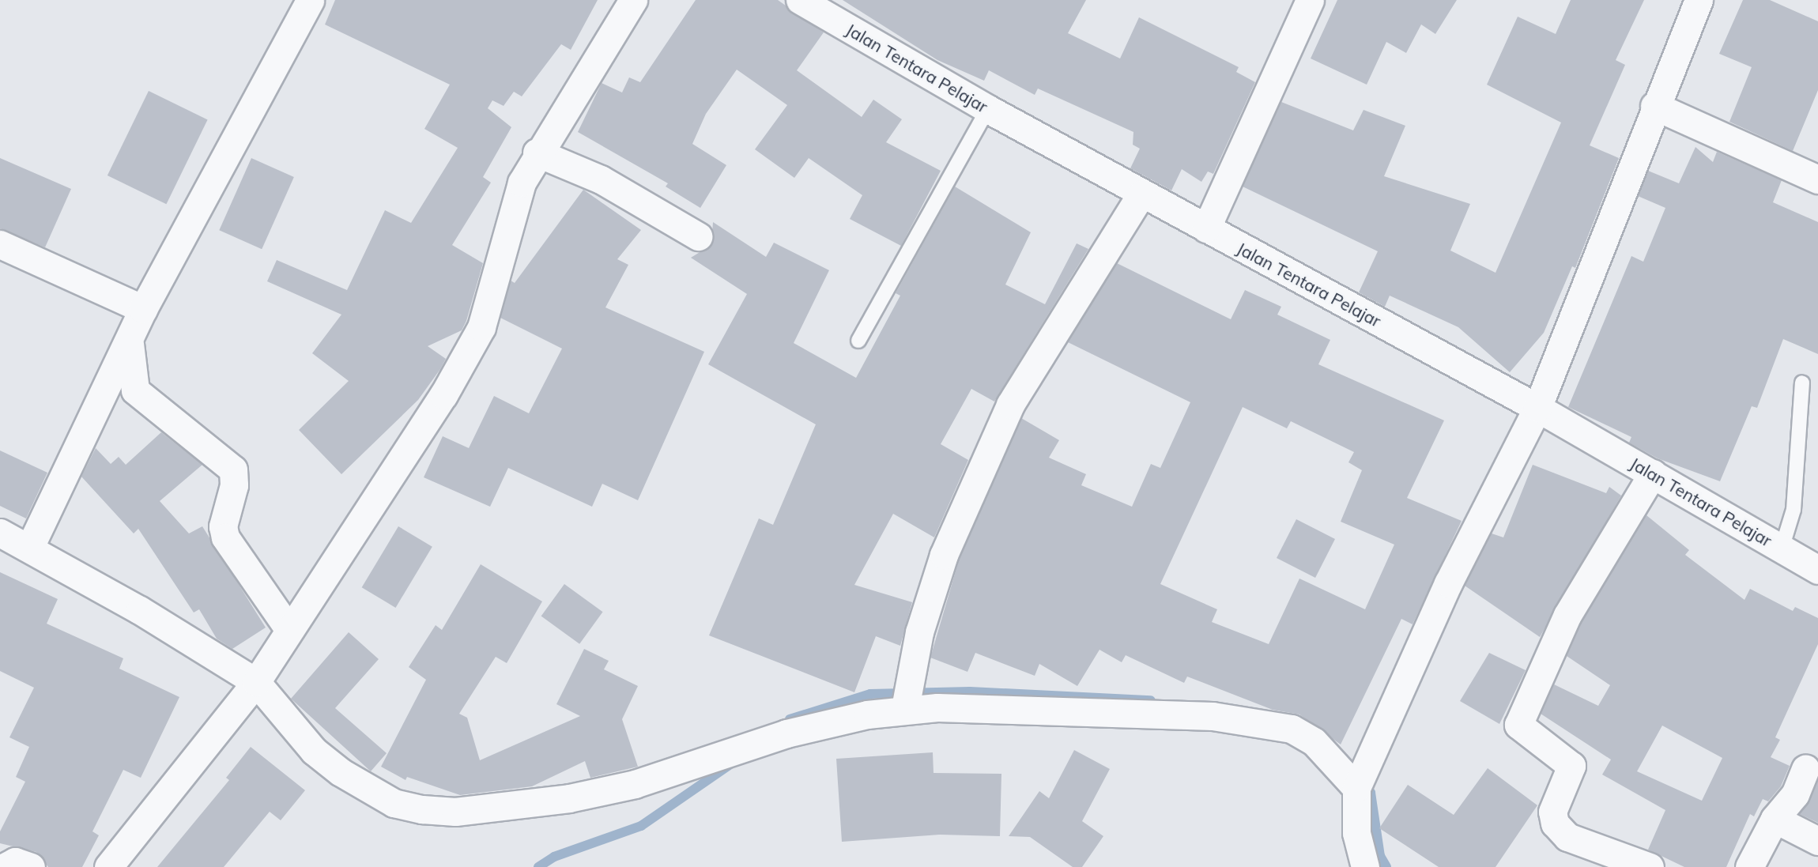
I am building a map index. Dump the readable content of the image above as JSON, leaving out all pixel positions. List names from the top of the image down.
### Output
{
  "streets": {
    "street": ["Jalan Tentara Pelajar"]
  }
}
